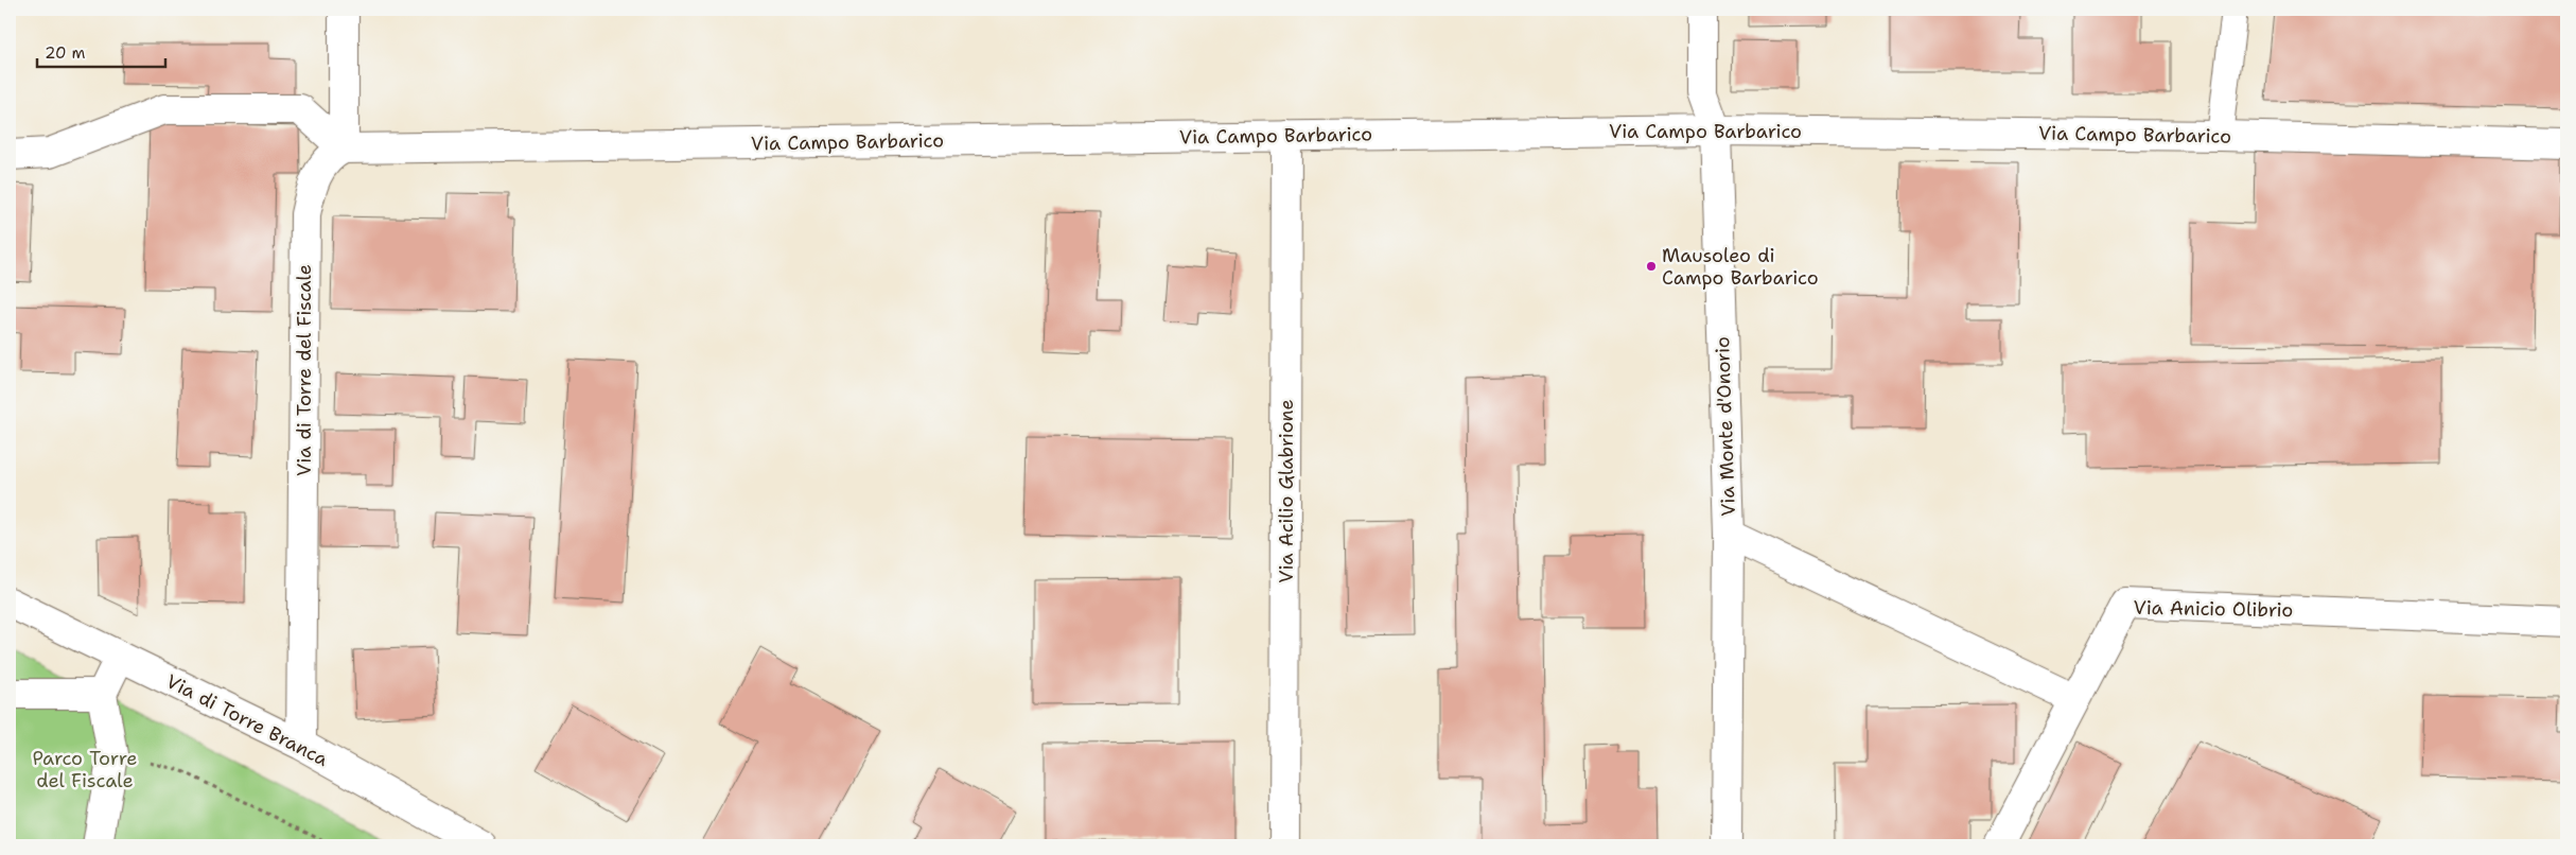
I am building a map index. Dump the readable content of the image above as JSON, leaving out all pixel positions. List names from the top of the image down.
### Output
{
  "streets": {
    "street": [
      "Via Campo Barbarico",
      "Via di Torre del Fiscale",
      "Via Monte d'Onorio",
      "Via Acilio Glabrione",
      "Via Anicio Olibrio",
      "Via di Torre Branca"
    ]
  },
  "crossings": [
    ["Via Campo Barbarico", "Via di Torre del Fiscale"],
    ["Via Campo Barbarico", "Via Monte d'Onorio"],
    ["Via Campo Barbarico", "Via Acilio Glabrione"],
    ["Via di Torre del Fiscale", "Via di Torre Branca"]
  ],
  "parks": ["Parco Torre del Fiscale"],
  "places": ["Mausoleo di Campo Barbarico"],
  "scale_bar": "20 m"
}
